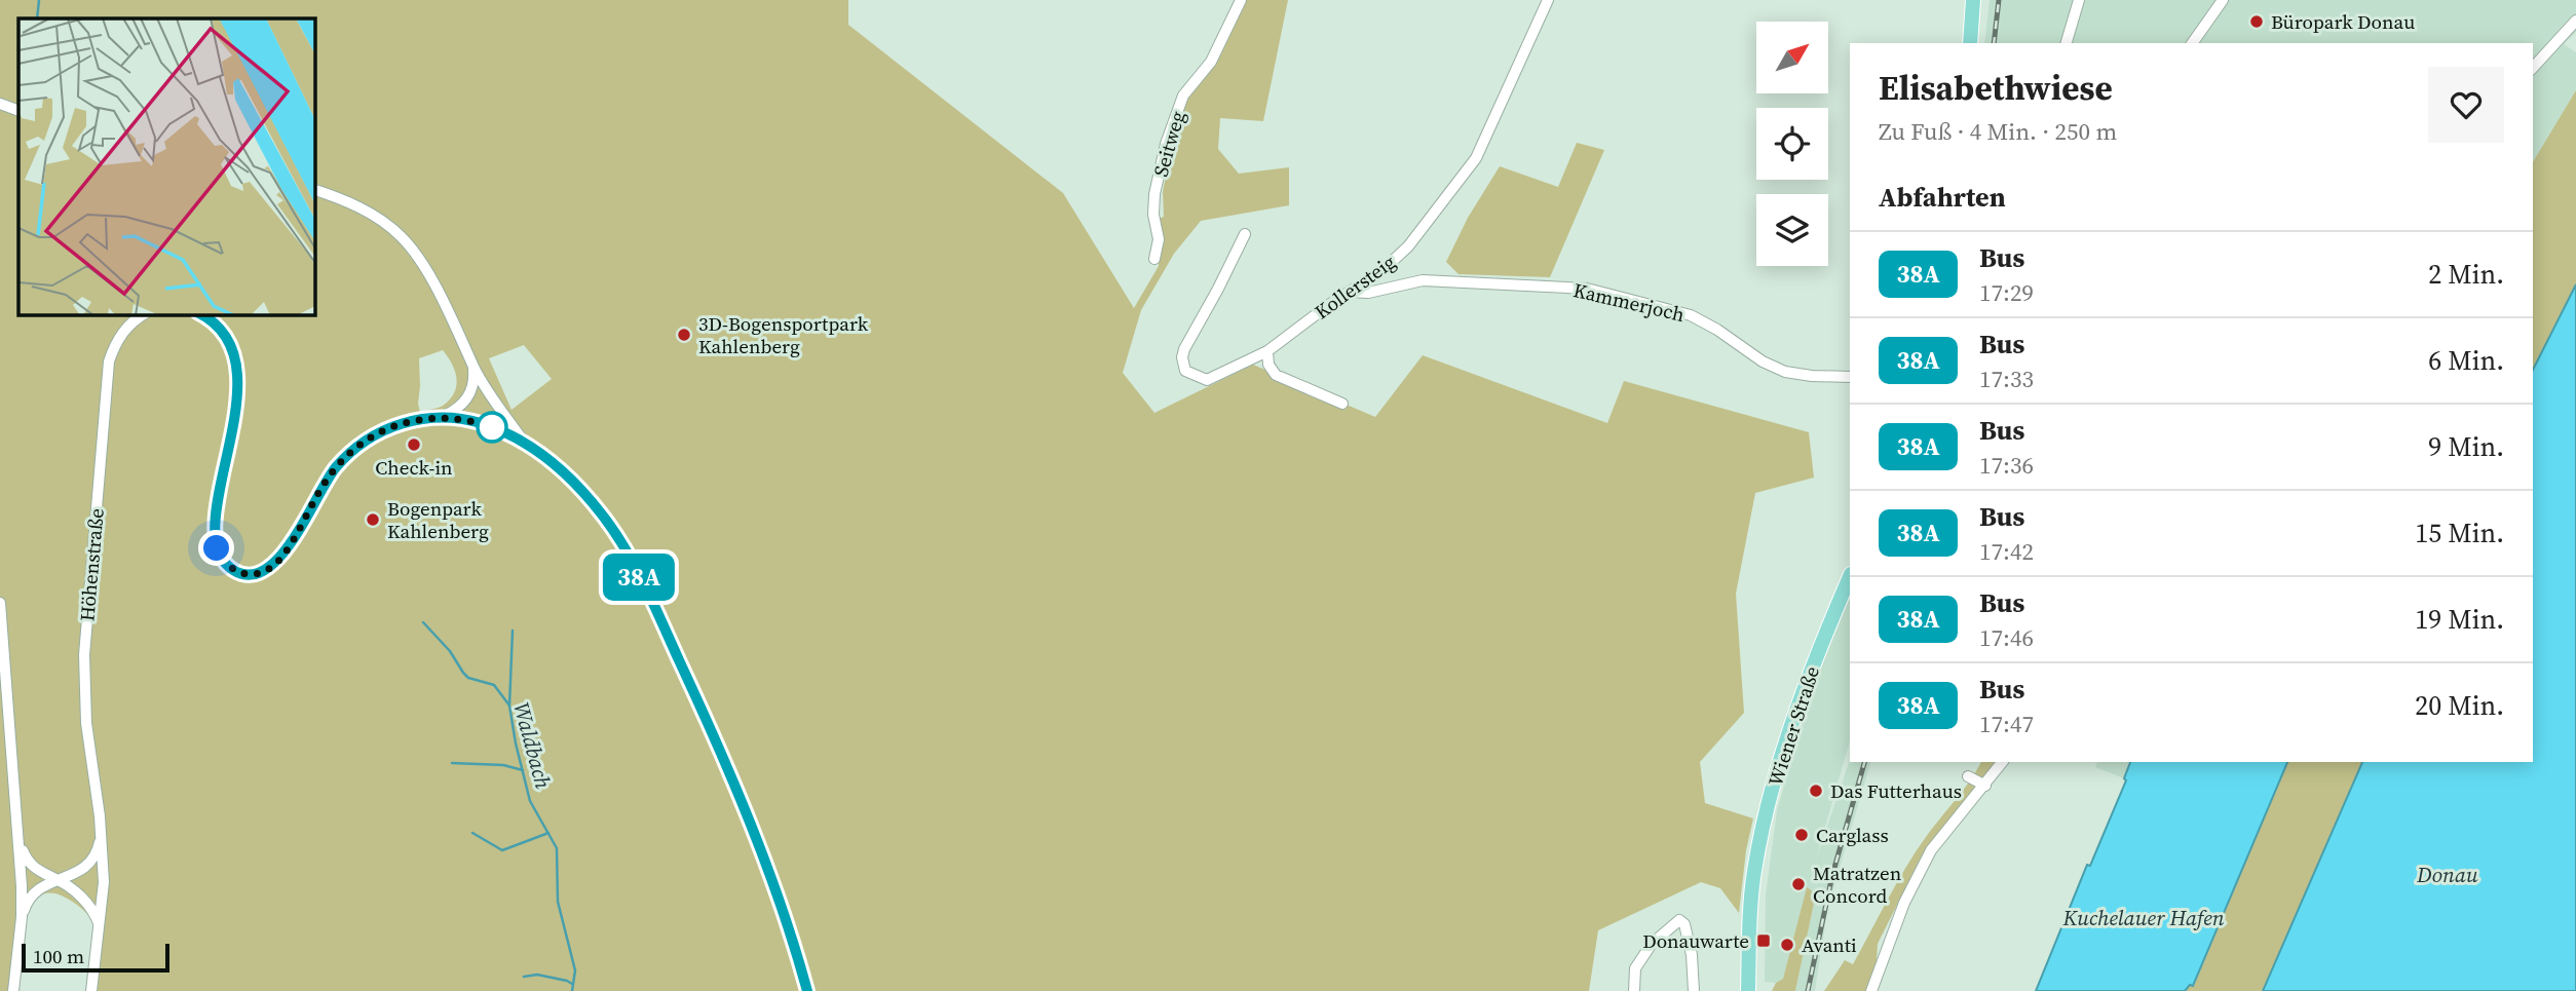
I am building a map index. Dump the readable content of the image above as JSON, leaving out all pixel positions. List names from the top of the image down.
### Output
{
  "streets": {
    "main road": ["Wiener Straße"],
    "street": [
      "Seitweg",
      "Kollersteig",
      "Kammerjoch",
      "Höhenstraße"
    ]
  },
  "crossings": [
    ["Kollersteig", "Kammerjoch"]
  ],
  "water": ["Waldbach", "Donau", "Kuchelauer Hafen"],
  "places": {
    "other": [
      "Büropark Donau",
      "3D-Bogensportpark Kahlenberg",
      "Check-in",
      "Bogenpark Kahlenberg",
      "Das Futterhaus",
      "Carglass",
      "Matratzen Concord",
      "Avanti"
    ],
    "transit": ["Donauwarte"]
  },
  "lines": ["bus line 38A"],
  "scale_bar": "100 m",
  "north": "top right",
  "page": {
    "on_map": "38A",
    "heading": [
      ["Elisabethwiese", "Zu Fuß · 4 Min. · 250 m"],
      "Abfahrten"
    ],
    "list": [
      {
        "mark": "38A",
        "name": "Bus",
        "note": "17:29",
        "value": "2 Min."
      },
      {
        "mark": "38A",
        "name": "Bus",
        "note": "17:33",
        "value": "6 Min."
      },
      {
        "mark": "38A",
        "name": "Bus",
        "note": "17:36",
        "value": "9 Min."
      },
      {
        "mark": "38A",
        "name": "Bus",
        "note": "17:42",
        "value": "15 Min."
      },
      {
        "mark": "38A",
        "name": "Bus",
        "note": "17:46",
        "value": "19 Min."
      },
      {
        "mark": "38A",
        "name": "Bus",
        "note": "17:47",
        "value": "20 Min."
      }
    ],
    "scale": "100 m"
  }
}
